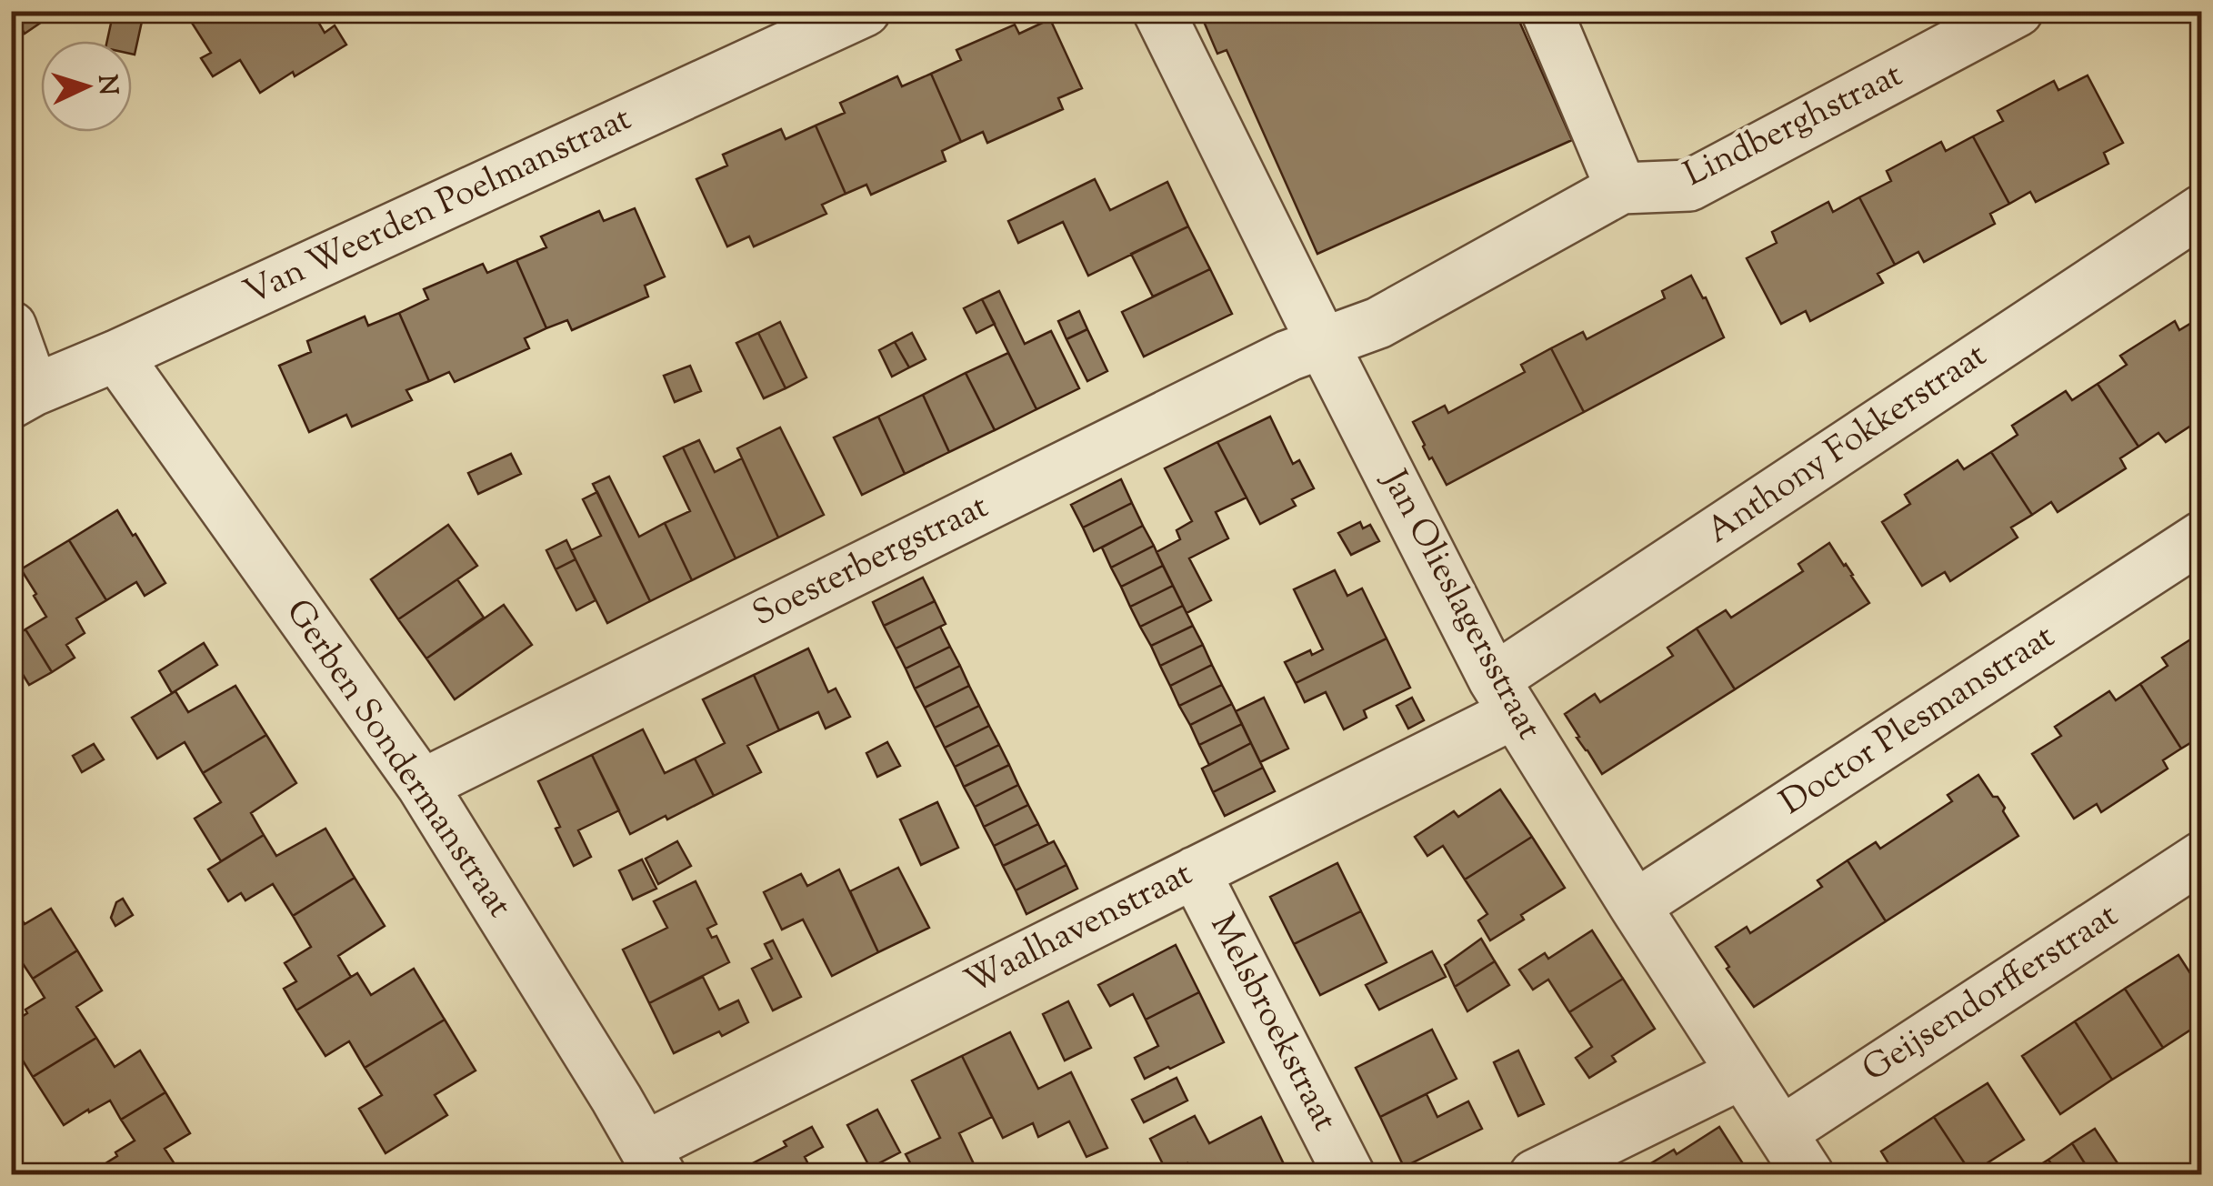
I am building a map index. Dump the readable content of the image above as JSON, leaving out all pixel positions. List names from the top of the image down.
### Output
{
  "streets": {
    "street": [
      "Lindberghstraat",
      "Van Weerden Poelmanstraat",
      "Anthony Fokkerstraat",
      "Soesterbergstraat",
      "Jan Olieslagersstraat",
      "Doctor Plesmanstraat",
      "Gerben Sondermanstraat",
      "Waalhavenstraat",
      "Geijsendorfferstraat",
      "Melsbroekstraat"
    ]
  },
  "crossings": [
    ["Lindberghstraat", "Soesterbergstraat"],
    ["Lindberghstraat", "Jan Olieslagersstraat"],
    ["Van Weerden Poelmanstraat", "Gerben Sondermanstraat"],
    ["Anthony Fokkerstraat", "Jan Olieslagersstraat"],
    ["Anthony Fokkerstraat", "Waalhavenstraat"],
    ["Soesterbergstraat", "Jan Olieslagersstraat"],
    ["Soesterbergstraat", "Gerben Sondermanstraat"],
    ["Jan Olieslagersstraat", "Doctor Plesmanstraat"],
    ["Jan Olieslagersstraat", "Waalhavenstraat"],
    ["Jan Olieslagersstraat", "Geijsendorfferstraat"],
    ["Gerben Sondermanstraat", "Waalhavenstraat"],
    ["Waalhavenstraat", "Melsbroekstraat"]
  ],
  "north": "right"
}
